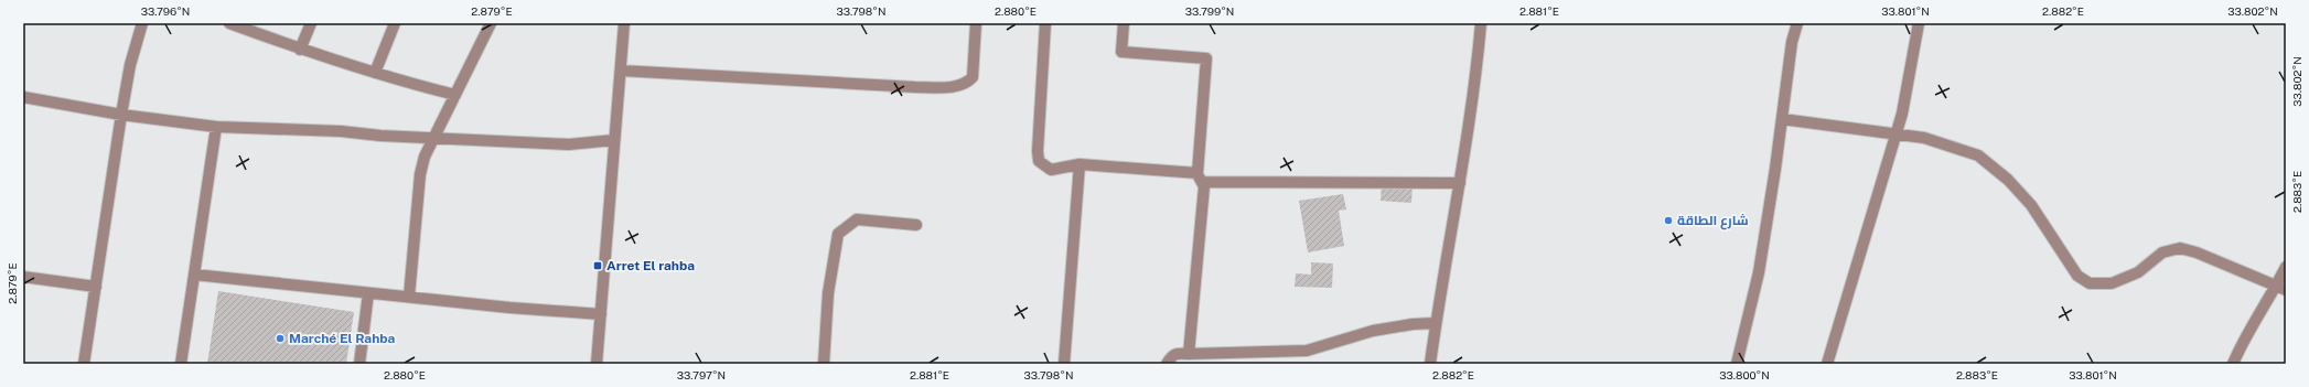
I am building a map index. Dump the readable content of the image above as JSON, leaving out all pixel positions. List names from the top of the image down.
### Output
{
  "places": {
    "other": ["شارع الطاقة", "Marché El Rahba"],
    "transit": ["Arret El rahba"]
  },
  "coordinates": [
    "33.796°N",
    "2.879°E",
    "33.798°N",
    "2.880°E",
    "33.799°N",
    "2.881°E",
    "33.801°N",
    "2.882°E",
    "33.802°N",
    "2.883°E",
    "33.797°N",
    "33.800°N"
  ]
}
